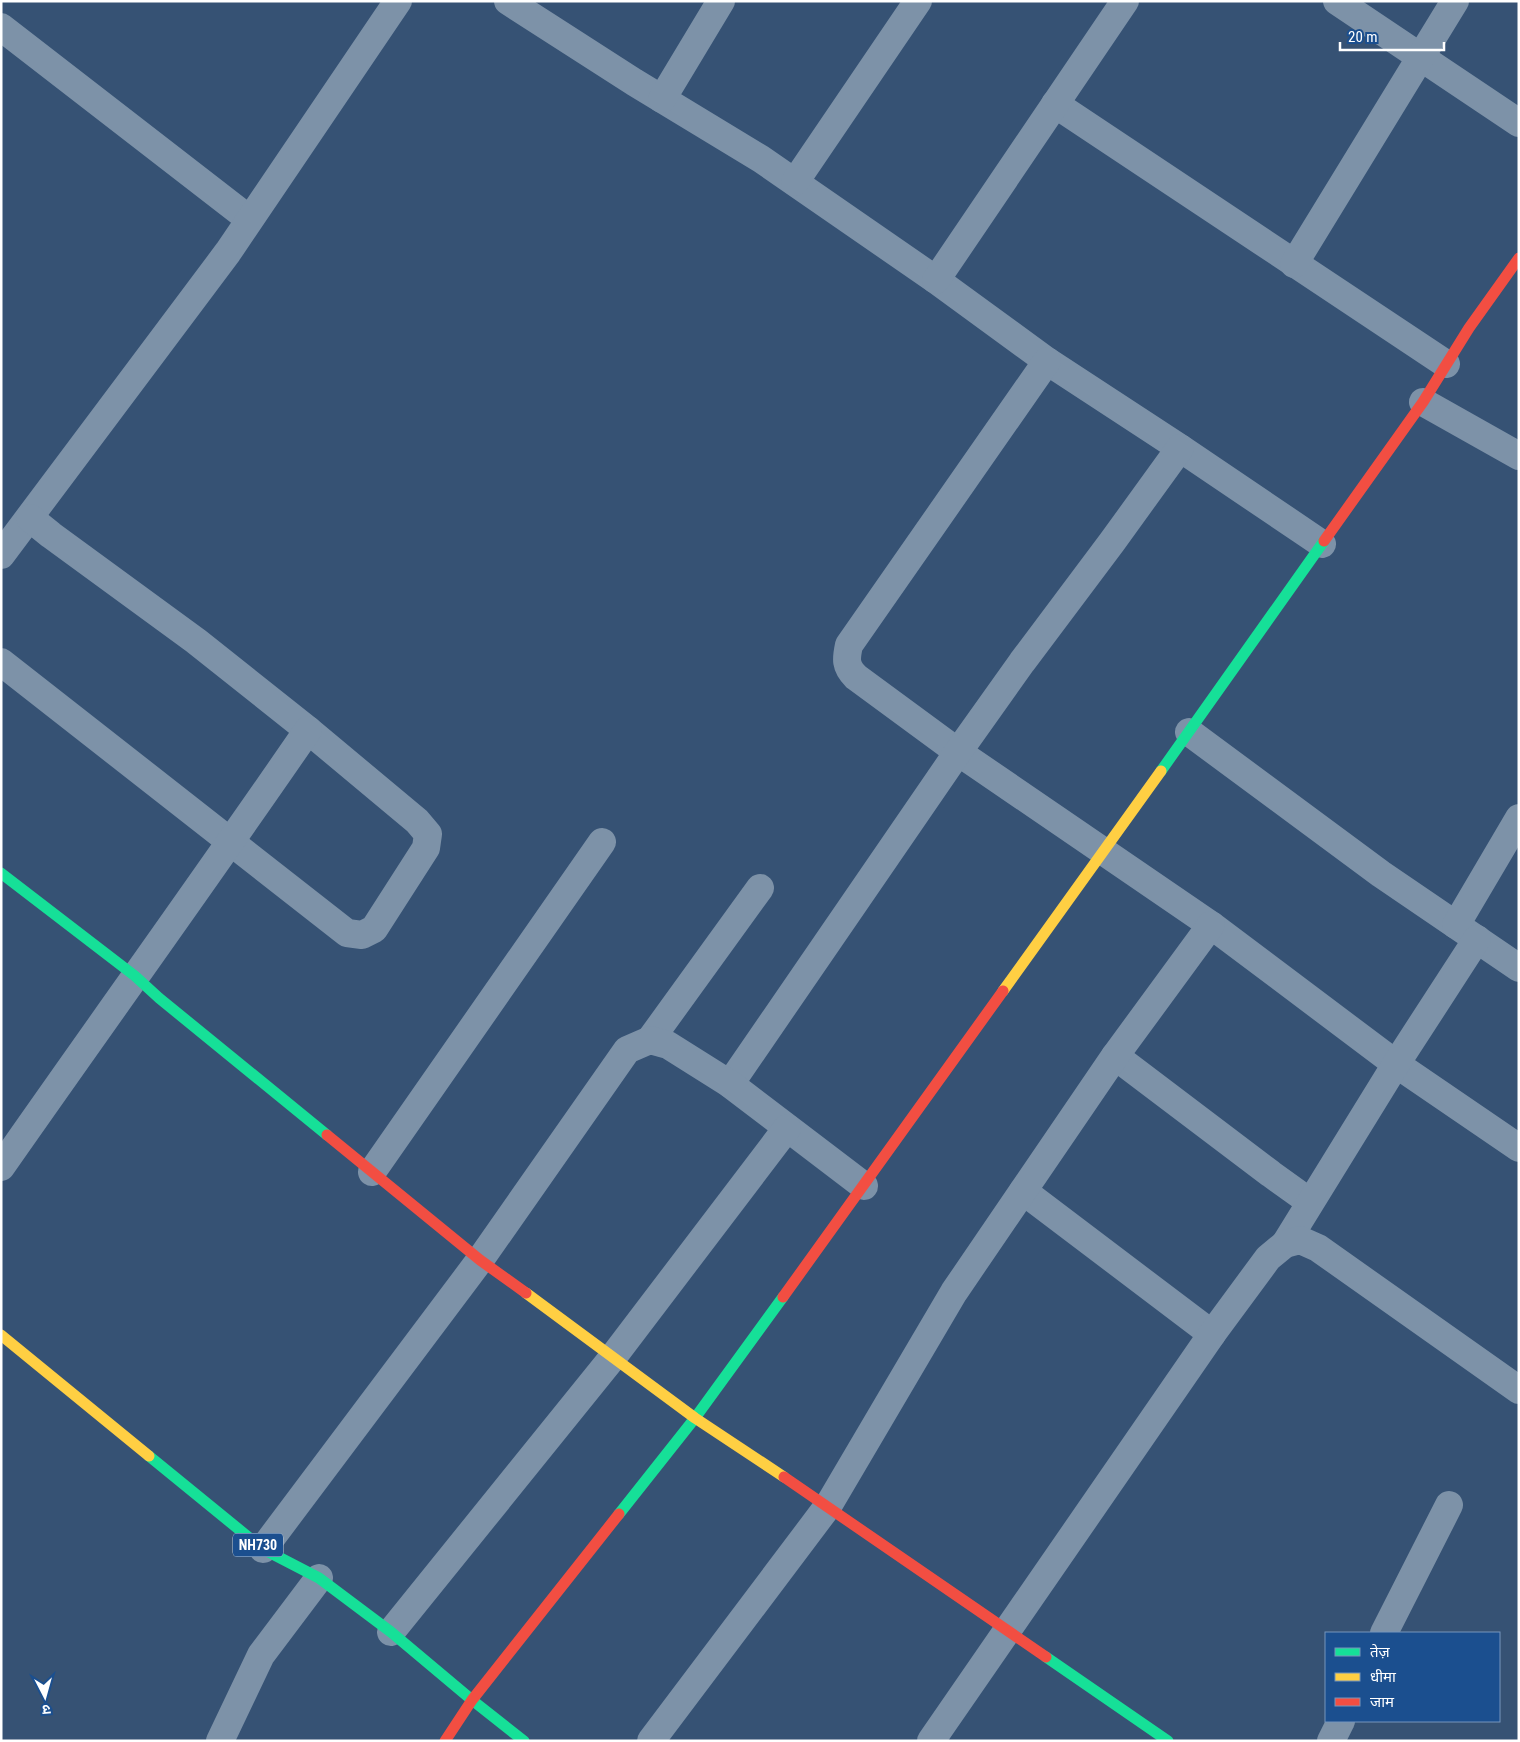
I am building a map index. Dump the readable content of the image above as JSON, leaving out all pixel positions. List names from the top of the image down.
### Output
{
  "streets": {
    "main road": ["NH730"]
  },
  "legend": ["तेज़", "धीमा", "जाम"],
  "scale_bar": "20 m",
  "north": "bottom"
}
